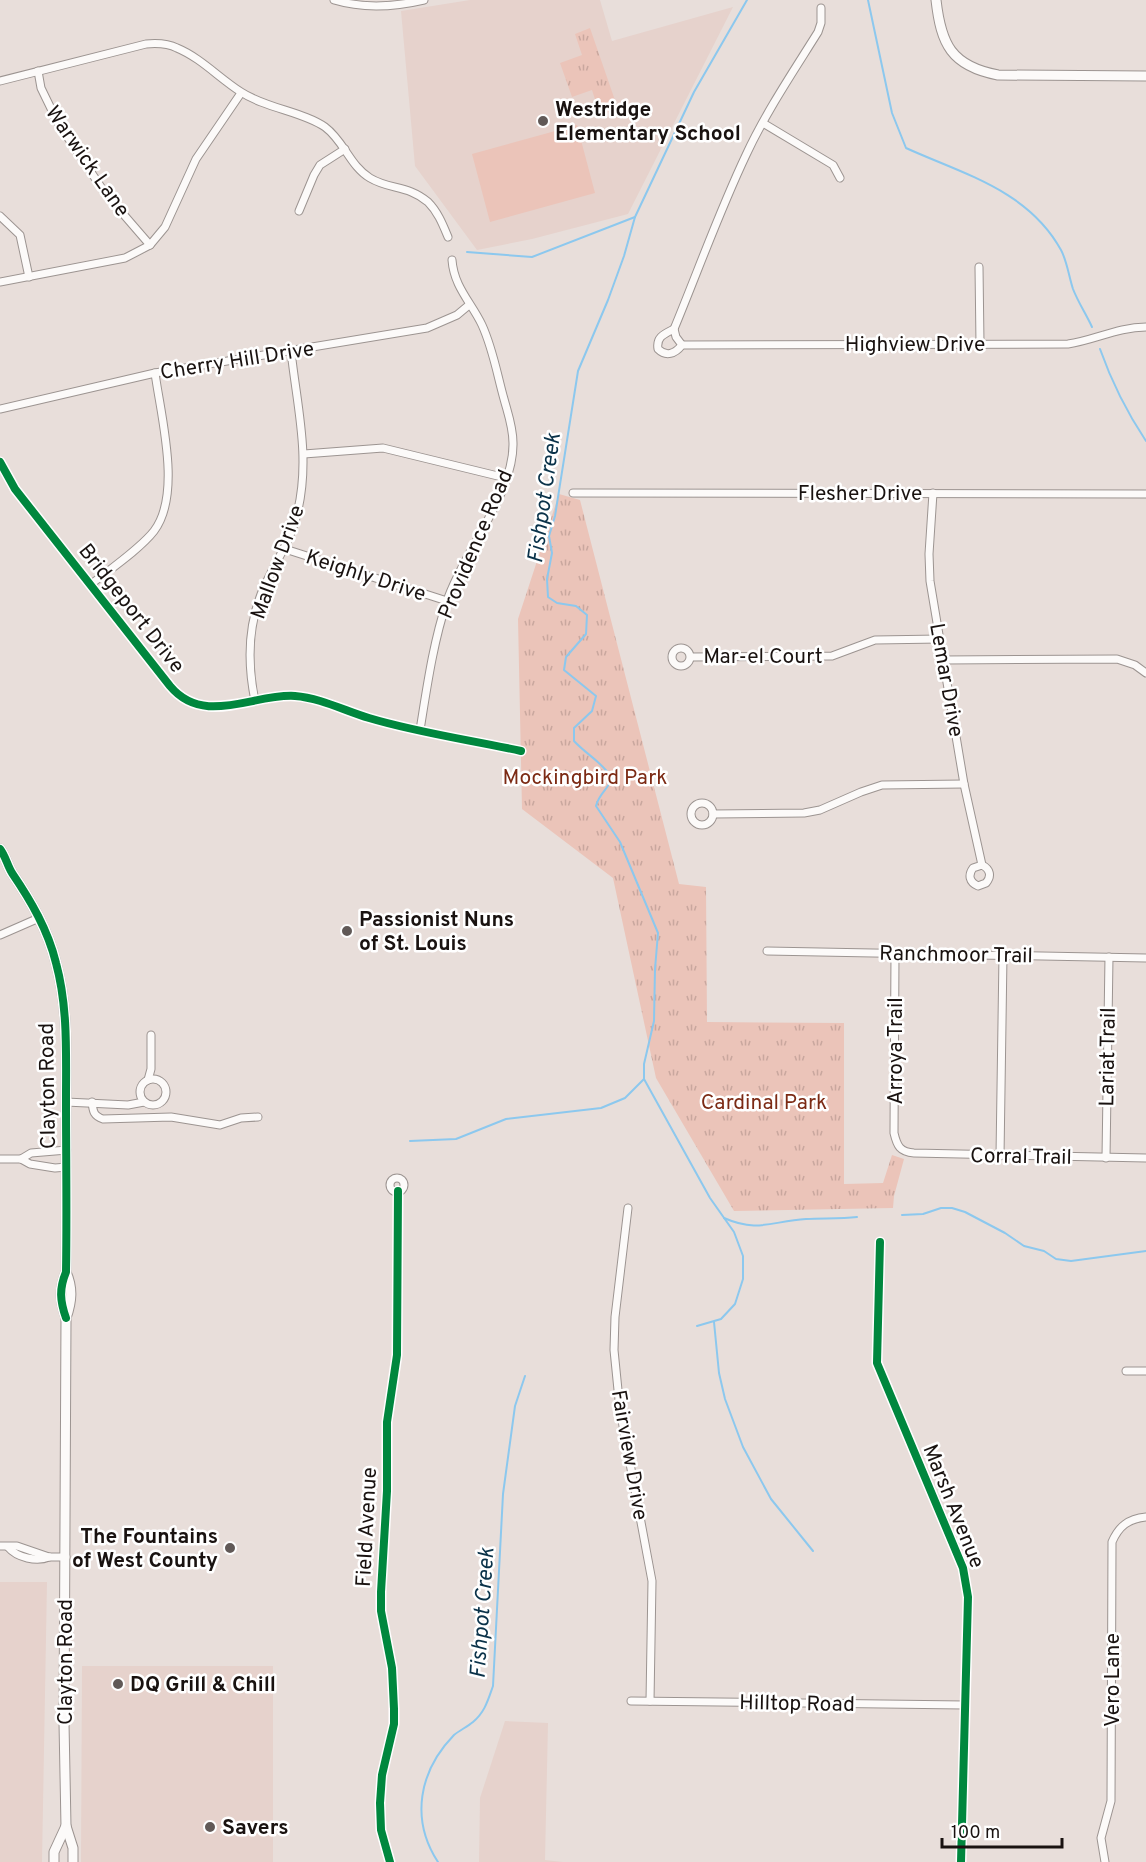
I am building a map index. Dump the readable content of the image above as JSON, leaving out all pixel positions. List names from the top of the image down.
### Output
{
  "streets": {
    "main road": ["Clayton Road"],
    "street": [
      "Warwick Lane",
      "Highview Drive",
      "Cherry Hill Drive",
      "Flesher Drive",
      "Providence Road",
      "Mallow Drive",
      "Keighly Drive",
      "Bridgeport Drive",
      "Mar-el Court",
      "Lemar Drive",
      "Ranchmoor Trail",
      "Arroya Trail",
      "Lariat Trail",
      "Corral Trail",
      "Fairview Drive",
      "Marsh Avenue",
      "Field Avenue",
      "Vero Lane",
      "Hilltop Road"
    ]
  },
  "crossings": [
    ["Cherry Hill Drive", "Providence Road"],
    ["Cherry Hill Drive", "Mallow Drive"],
    ["Flesher Drive", "Lemar Drive"],
    ["Providence Road", "Keighly Drive"],
    ["Providence Road", "Bridgeport Drive"],
    ["Mallow Drive", "Keighly Drive"],
    ["Mallow Drive", "Bridgeport Drive"],
    ["Mar-el Court", "Lemar Drive"],
    ["Ranchmoor Trail", "Arroya Trail"],
    ["Ranchmoor Trail", "Lariat Trail"],
    ["Arroya Trail", "Corral Trail"],
    ["Lariat Trail", "Corral Trail"],
    ["Fairview Drive", "Hilltop Road"],
    ["Marsh Avenue", "Hilltop Road"]
  ],
  "water": ["Fishpot Creek"],
  "parks": ["Mockingbird Park", "Cardinal Park"],
  "places": [
    "Westridge Elementary School",
    "Passionist Nuns of St. Louis",
    "The Fountains of West County",
    "DQ Grill & Chill",
    "Savers"
  ],
  "scale_bar": "100 m"
}
